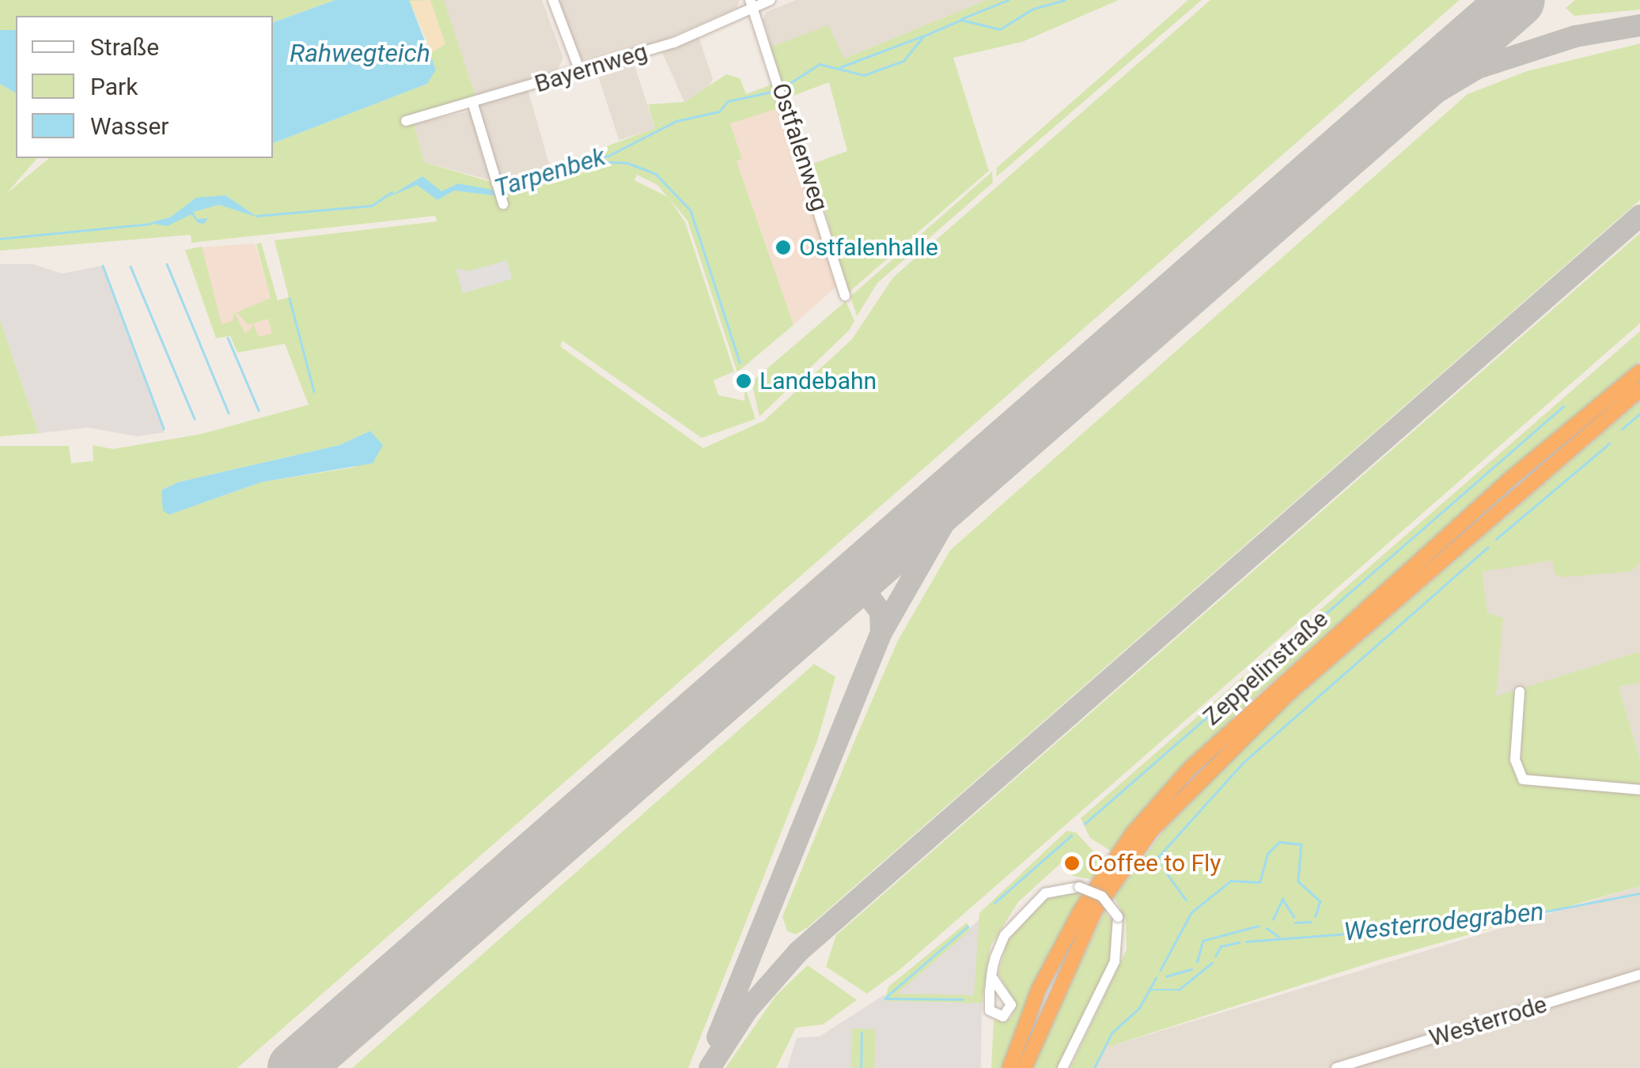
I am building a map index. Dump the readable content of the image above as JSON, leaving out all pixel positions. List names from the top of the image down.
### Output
{
  "streets": {
    "highway": ["Zeppelinstraße"],
    "street": ["Bayernweg", "Ostfalenweg", "Westerrode"]
  },
  "crossings": [
    ["Bayernweg", "Ostfalenweg"]
  ],
  "water": ["Rahwegteich", "Tarpenbek", "Westerrodegraben"],
  "places": ["Ostfalenhalle", "Landebahn", "Coffee to Fly"],
  "legend": ["Straße", "Park", "Wasser"]
}
